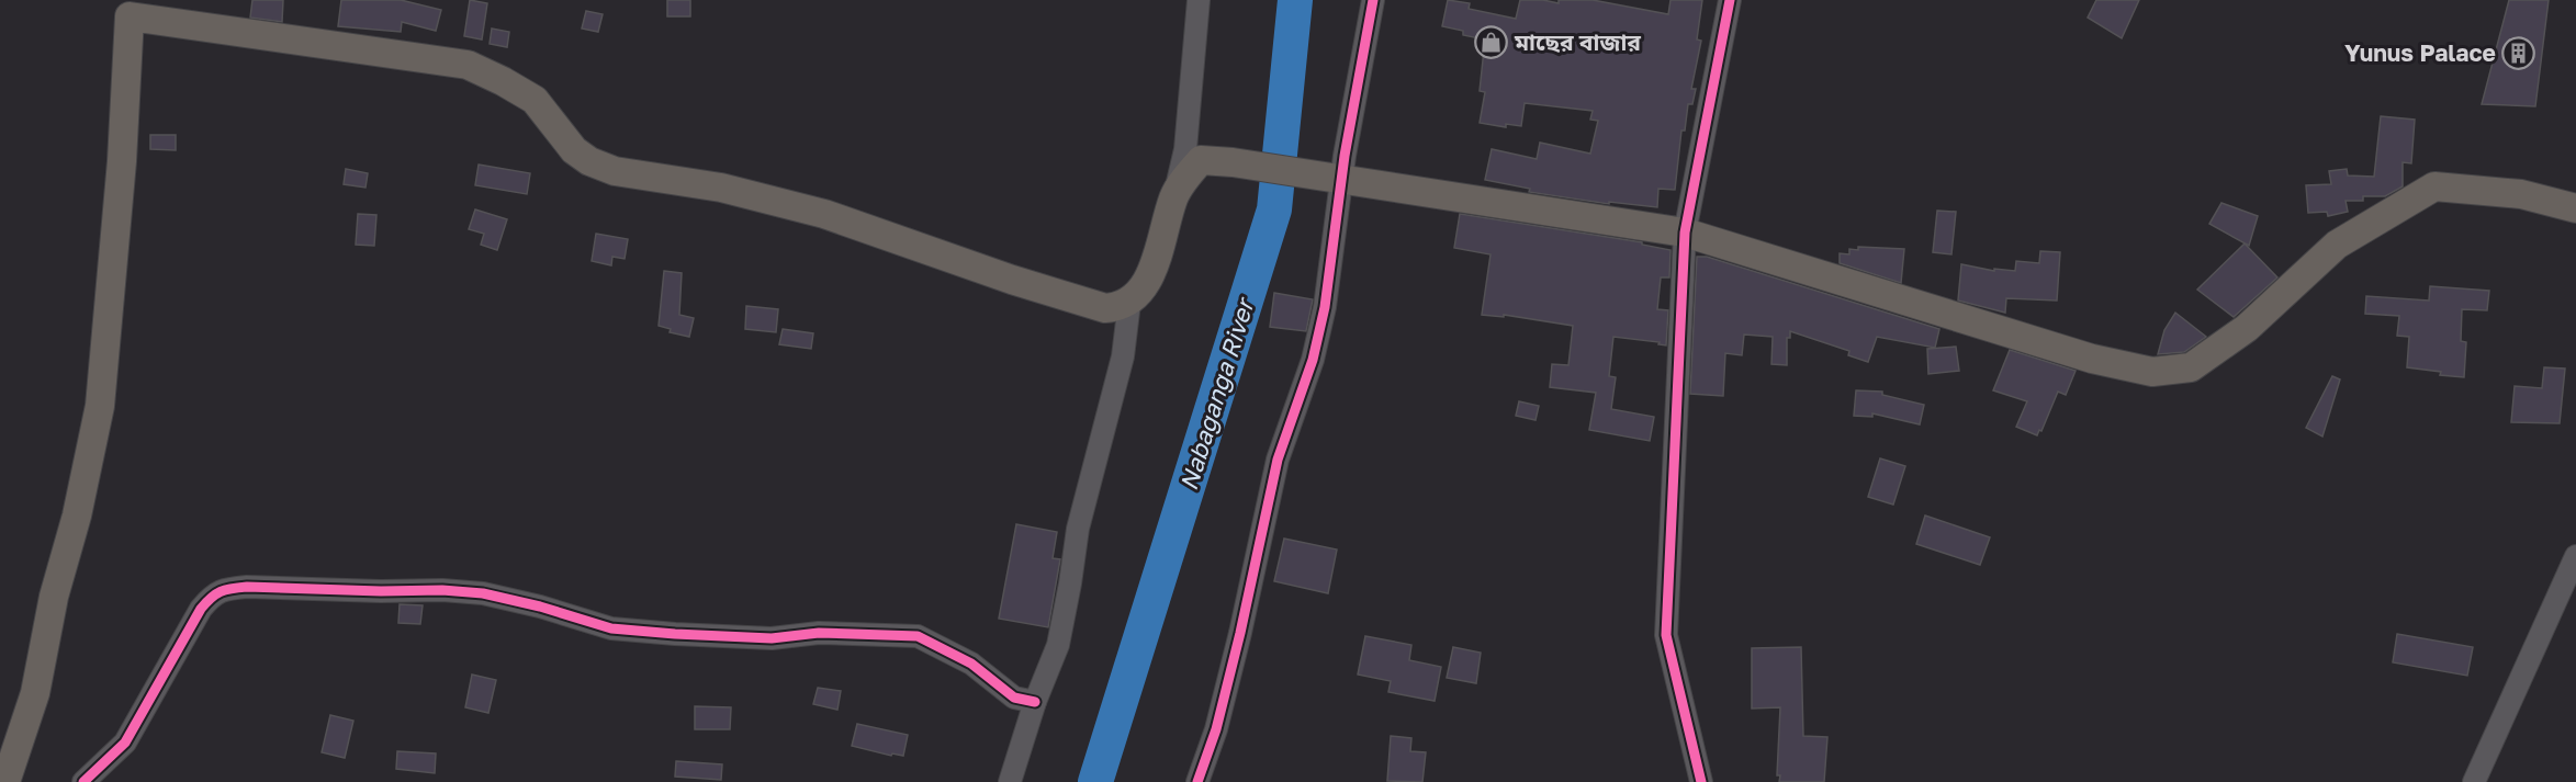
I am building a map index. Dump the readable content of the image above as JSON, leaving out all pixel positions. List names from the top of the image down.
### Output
{
  "water": ["Nabaganga River"],
  "places": {
    "shop": ["মাছের বাজার"],
    "building": ["Yunus Palace"]
  }
}
